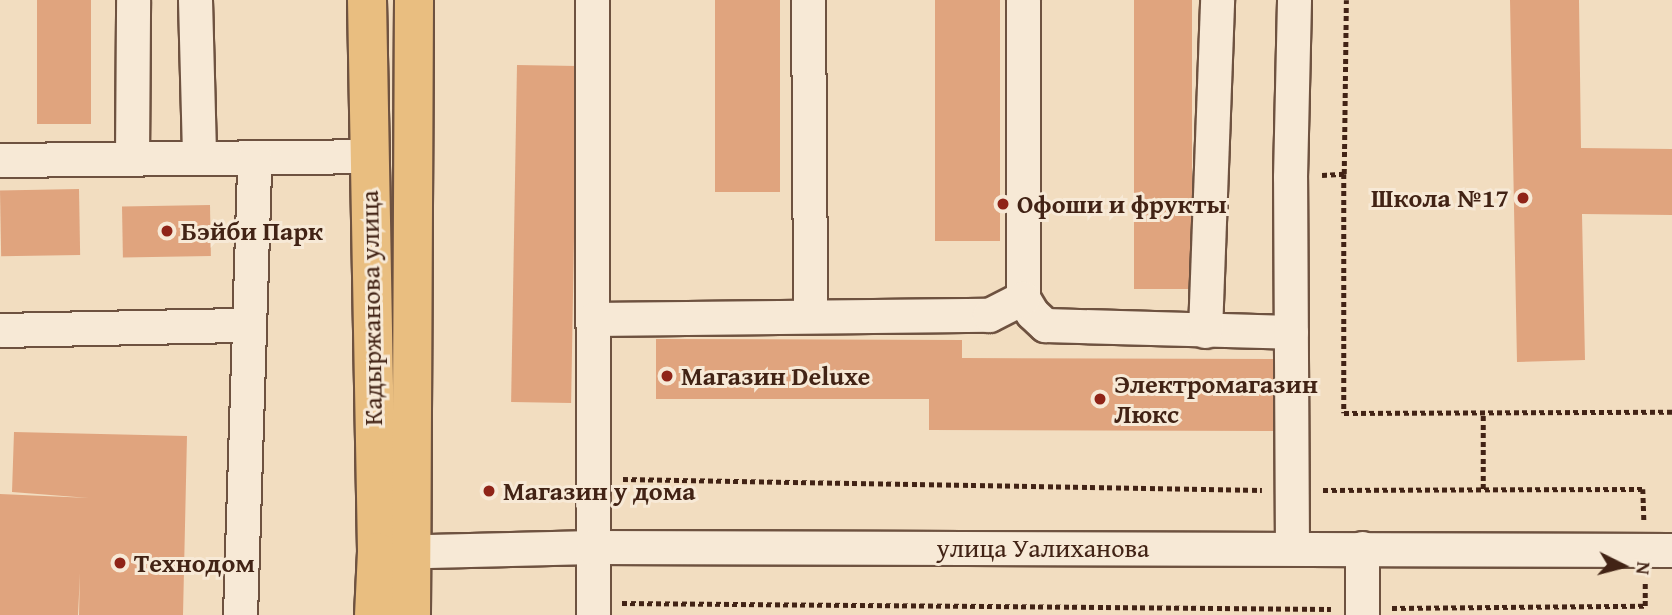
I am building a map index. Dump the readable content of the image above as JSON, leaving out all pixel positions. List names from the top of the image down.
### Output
{
  "streets": {
    "main road": ["Кадыржанова улица"],
    "street": ["улица Уалиханова"]
  },
  "crossings": [
    ["Кадыржанова улица", "улица Уалиханова"]
  ],
  "places": [
    "Школа №17",
    "Офоши и фрукты",
    "Бэйби Парк",
    "Магазин Deluxe",
    "Электромагазин Люкс",
    "Магазин у дома",
    "Технодом"
  ],
  "north": "right"
}
